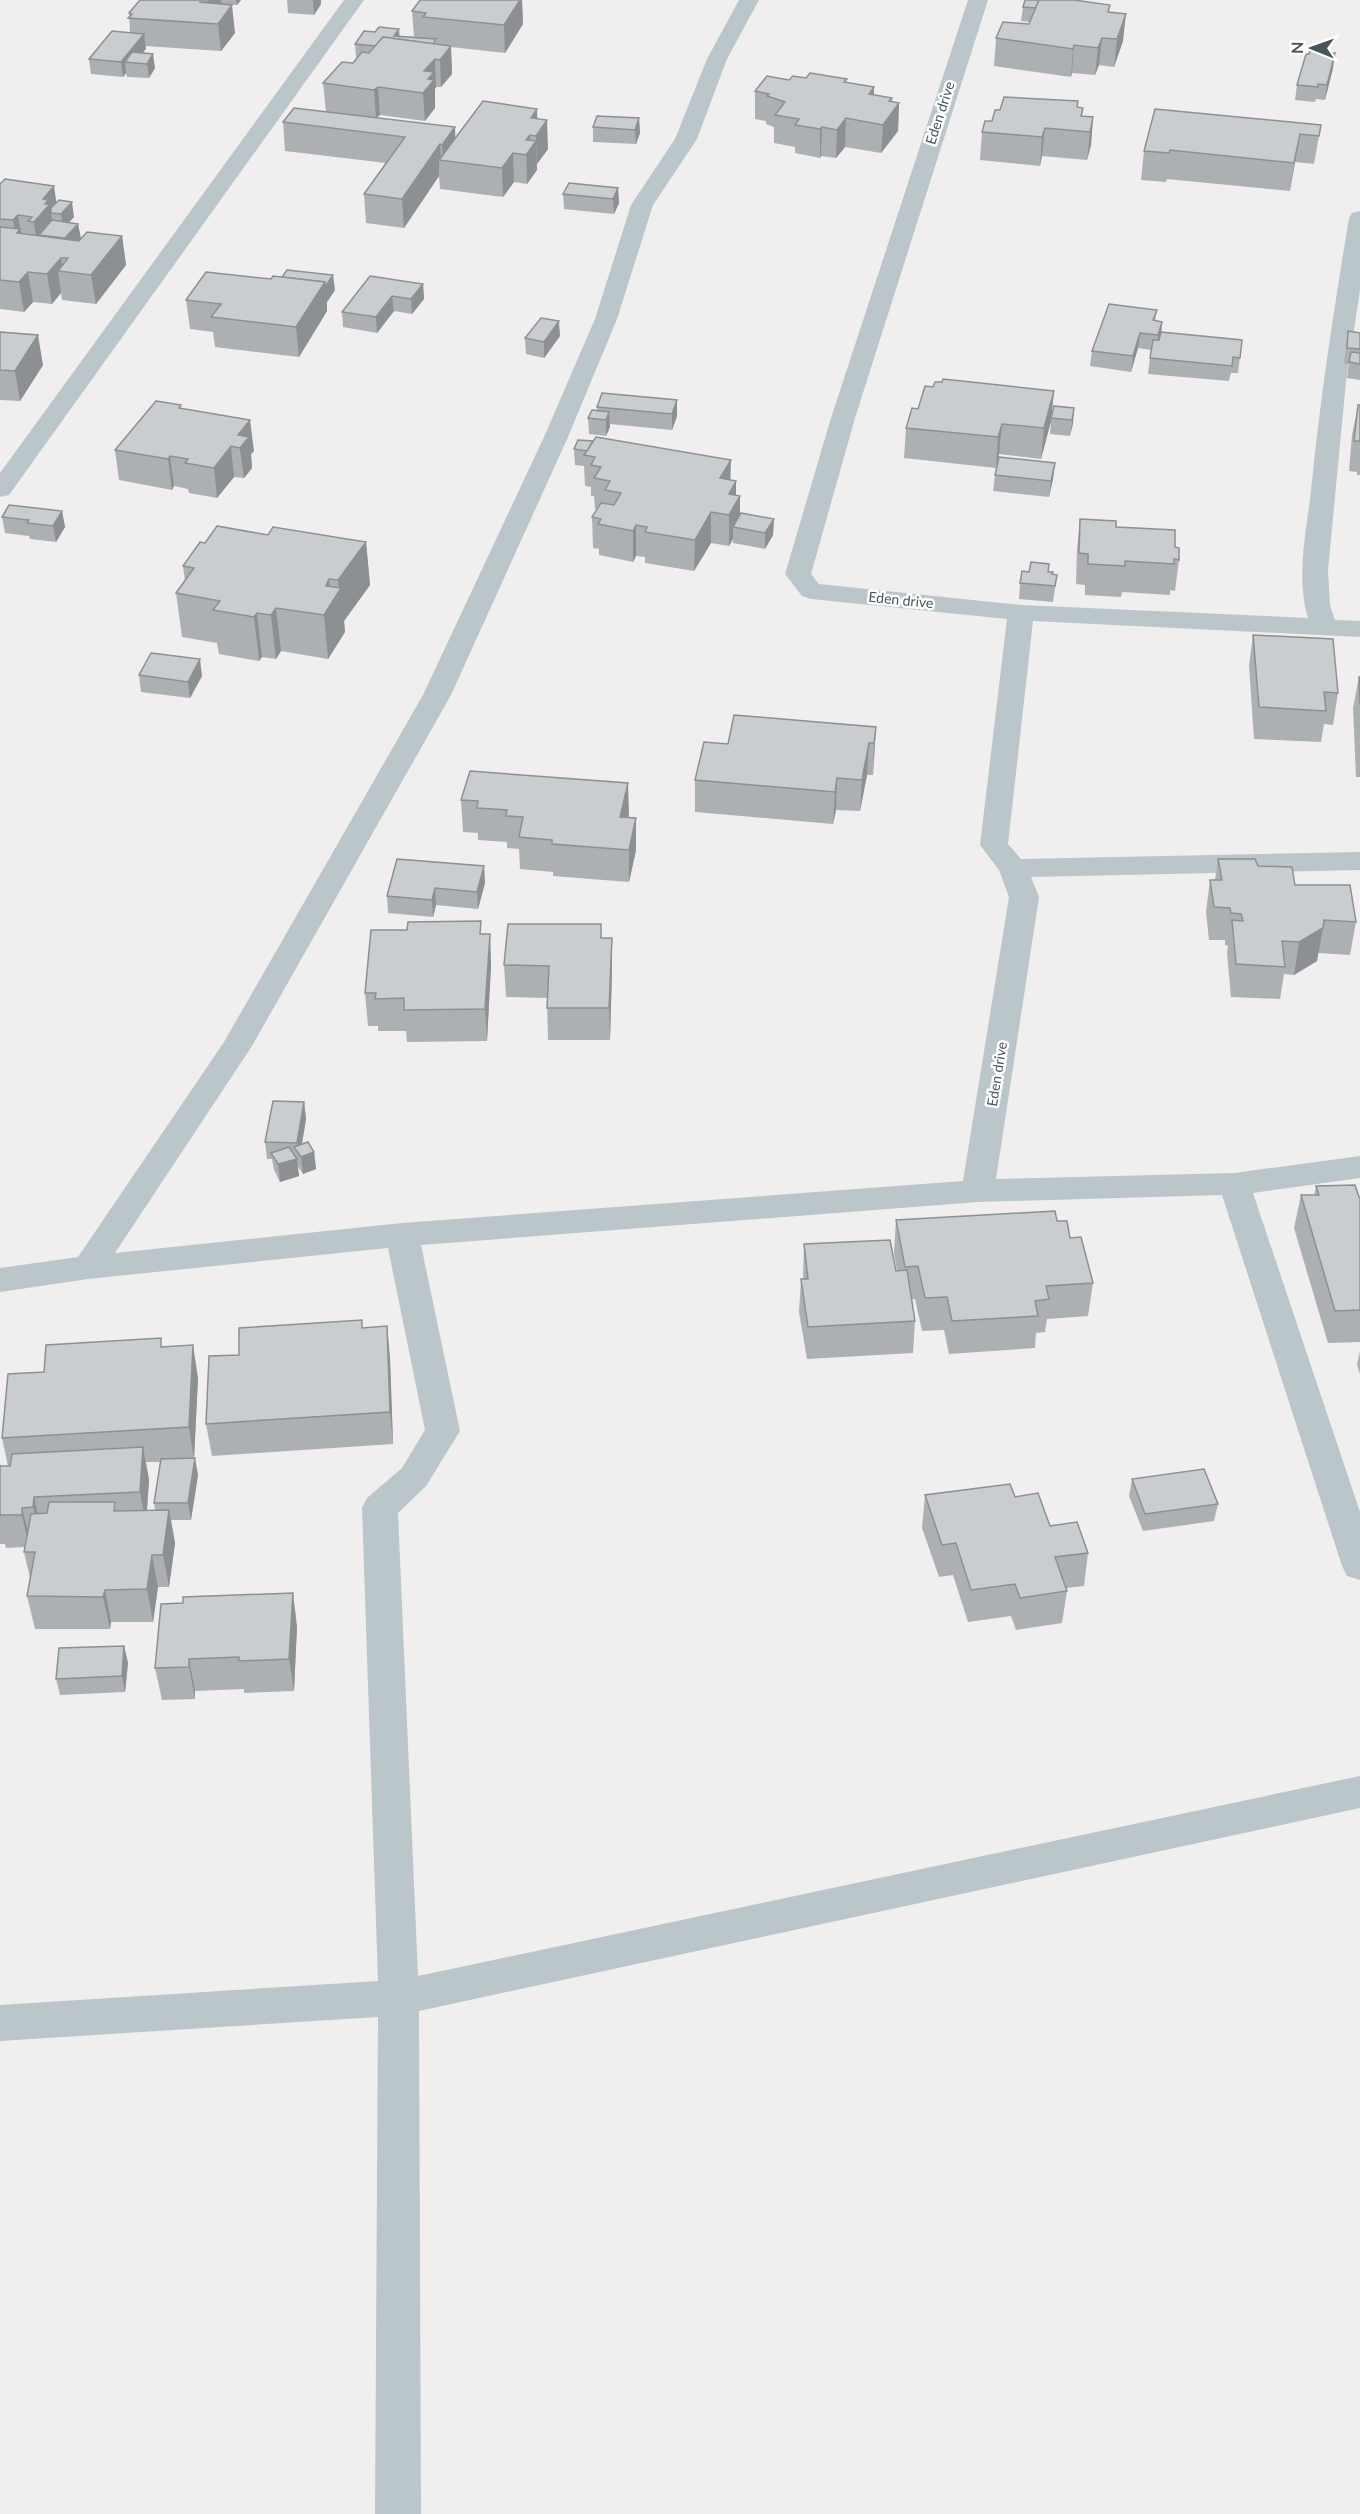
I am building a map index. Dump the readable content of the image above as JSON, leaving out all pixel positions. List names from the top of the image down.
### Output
{
  "streets": {
    "street": ["Eden drive"]
  },
  "north": "left"
}
